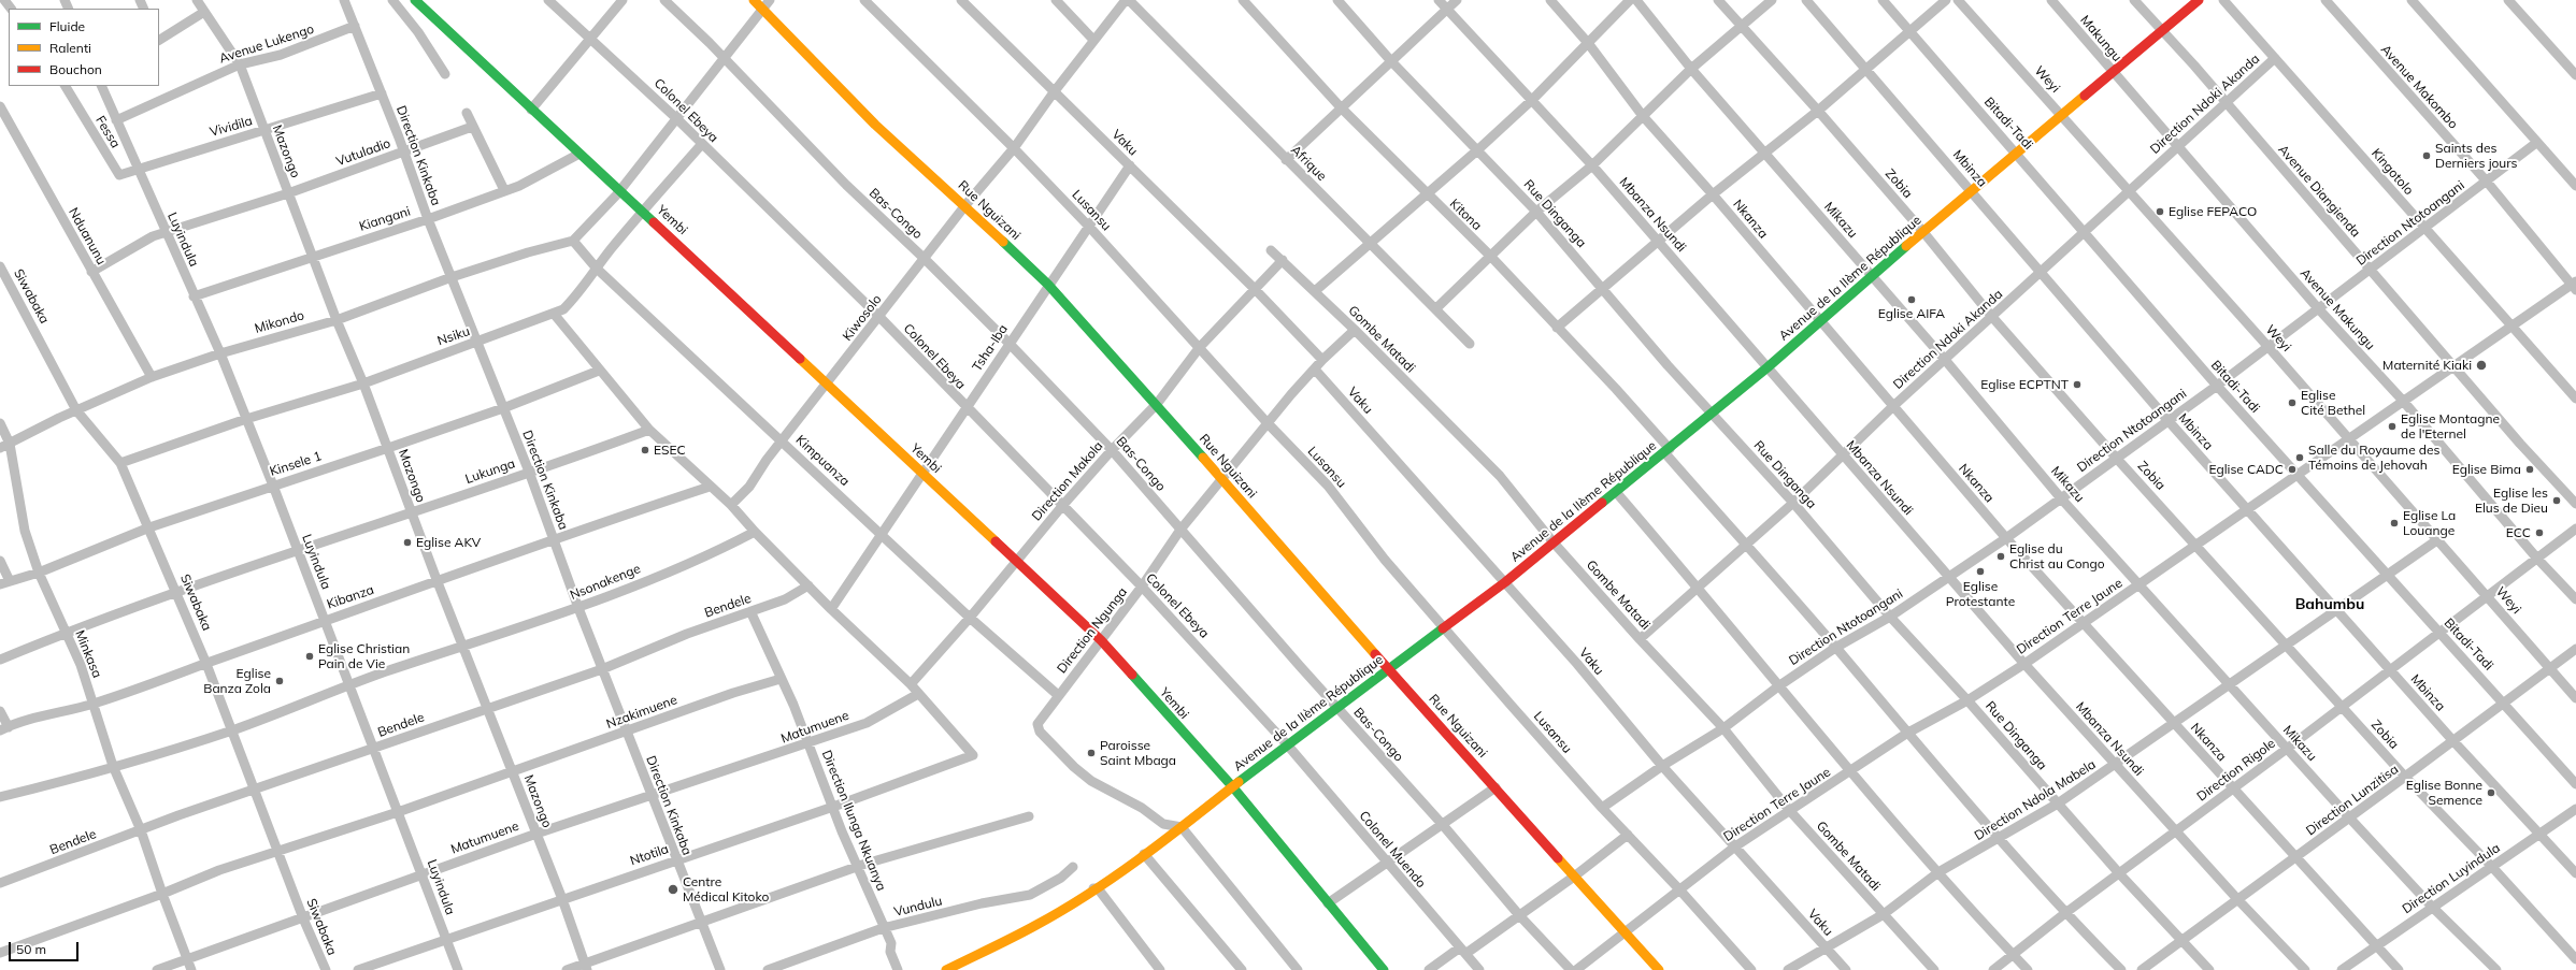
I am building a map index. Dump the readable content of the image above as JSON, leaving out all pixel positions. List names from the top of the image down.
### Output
{
  "streets": {
    "street": [
      "Makungu",
      "Avenue Lukengo",
      "Weyi",
      "Avenue Makombo",
      "Direction Ndoki Akanda",
      "Colonel Ebeya",
      "Bitadi-Tadi",
      "Vividila",
      "Fessa",
      "Vaku",
      "Mazongo",
      "Vutuladio",
      "Direction Kinkaba",
      "Afrique",
      "Mbinza",
      "Kingotolo",
      "Zobia",
      "Avenue Diangienda",
      "Rue Nguizani",
      "Lusansu",
      "Bas-Congo",
      "Rue Dinganga",
      "Kitona",
      "Mbanza Nsundi",
      "Kiangani",
      "Nkanza",
      "Yembi",
      "Mikazu",
      "Direction Ntotoangani",
      "Nduanunu",
      "Luyindula",
      "Avenue de la IIème République",
      "Siwabaka",
      "Avenue Makungu",
      "Kiwosolo",
      "Mikondo",
      "Nsiku",
      "Gombe Matadi",
      "Tsha-Iba",
      "Kimpuanza",
      "Kinsele 1",
      "Lukunga",
      "Direction Makola",
      "Nsonakenge",
      "Kibanza",
      "Bendele",
      "Direction Terre Jaune",
      "Direction Ngunga",
      "Minkasa",
      "Nzakimuene",
      "Matumuene",
      "Direction Rigole",
      "Direction Ndola Mabela",
      "Direction Lunzitisa",
      "Direction Ilunga Nkuanya",
      "Colonel Muendo",
      "Ntotila",
      "Direction Luyindula",
      "Vundulu"
    ]
  },
  "crossings": [
    ["Makungu", "Avenue de la IIème République"],
    ["Makungu", "Avenue Makungu"],
    ["Avenue Lukengo", "Mazongo"],
    ["Avenue Lukengo", "Direction Kinkaba"],
    ["Avenue Lukengo", "Luyindula"],
    ["Weyi", "Direction Ndoki Akanda"],
    ["Weyi", "Direction Ntotoangani"],
    ["Weyi", "Avenue de la IIème République"],
    ["Weyi", "Direction Terre Jaune"],
    ["Weyi", "Direction Rigole"],
    ["Weyi", "Direction Ndola Mabela"],
    ["Weyi", "Direction Lunzitisa"],
    ["Avenue Makombo", "Direction Ntotoangani"],
    ["Avenue Makombo", "Direction Terre Jaune"],
    ["Direction Ndoki Akanda", "Bitadi-Tadi"],
    ["Direction Ndoki Akanda", "Mbinza"],
    ["Direction Ndoki Akanda", "Kingotolo"],
    ["Direction Ndoki Akanda", "Zobia"],
    ["Direction Ndoki Akanda", "Avenue Diangienda"],
    ["Direction Ndoki Akanda", "Rue Dinganga"],
    ["Direction Ndoki Akanda", "Kitona"],
    ["Direction Ndoki Akanda", "Mbanza Nsundi"],
    ["Direction Ndoki Akanda", "Nkanza"],
    ["Direction Ndoki Akanda", "Mikazu"],
    ["Direction Ndoki Akanda", "Avenue Makungu"],
    ["Direction Ndoki Akanda", "Gombe Matadi"],
    ["Colonel Ebeya", "Avenue de la IIème République"],
    ["Colonel Ebeya", "Kiwosolo"],
    ["Colonel Ebeya", "Nsiku"],
    ["Colonel Ebeya", "Tsha-Iba"],
    ["Colonel Ebeya", "Direction Makola"],
    ["Colonel Ebeya", "Direction Ngunga"],
    ["Colonel Ebeya", "Colonel Muendo"],
    ["Bitadi-Tadi", "Direction Ntotoangani"],
    ["Bitadi-Tadi", "Avenue de la IIème République"],
    ["Bitadi-Tadi", "Direction Terre Jaune"],
    ["Bitadi-Tadi", "Direction Rigole"],
    ["Bitadi-Tadi", "Direction Ndola Mabela"],
    ["Bitadi-Tadi", "Direction Lunzitisa"],
    ["Vividila", "Fessa"],
    ["Vividila", "Mazongo"],
    ["Vividila", "Direction Kinkaba"],
    ["Vividila", "Luyindula"],
    ["Fessa", "Luyindula"],
    ["Vaku", "Direction Ntotoangani"],
    ["Vaku", "Avenue de la IIème République"],
    ["Vaku", "Kiwosolo"],
    ["Vaku", "Tsha-Iba"],
    ["Vaku", "Direction Makola"],
    ["Vaku", "Direction Terre Jaune"],
    ["Vaku", "Direction Ngunga"],
    ["Vaku", "Direction Ndola Mabela"],
    ["Mazongo", "Vutuladio"],
    ["Mazongo", "Kiangani"],
    ["Mazongo", "Mikondo"],
    ["Mazongo", "Nsiku"],
    ["Mazongo", "Kinsele 1"],
    ["Mazongo", "Lukunga"],
    ["Mazongo", "Nsonakenge"],
    ["Mazongo", "Kibanza"],
    ["Mazongo", "Bendele"],
    ["Mazongo", "Nzakimuene"],
    ["Mazongo", "Matumuene"],
    ["Mazongo", "Ntotila"],
    ["Vutuladio", "Direction Kinkaba"],
    ["Vutuladio", "Nduanunu"],
    ["Vutuladio", "Luyindula"],
    ["Direction Kinkaba", "Kiangani"],
    ["Direction Kinkaba", "Mikondo"],
    ["Direction Kinkaba", "Nsiku"],
    ["Direction Kinkaba", "Kinsele 1"],
    ["Direction Kinkaba", "Lukunga"],
    ["Direction Kinkaba", "Nsonakenge"],
    ["Direction Kinkaba", "Kibanza"],
    ["Direction Kinkaba", "Bendele"],
    ["Direction Kinkaba", "Nzakimuene"],
    ["Direction Kinkaba", "Matumuene"],
    ["Direction Kinkaba", "Ntotila"],
    ["Afrique", "Kiwosolo"],
    ["Mbinza", "Direction Ntotoangani"],
    ["Mbinza", "Avenue de la IIème République"],
    ["Mbinza", "Direction Terre Jaune"],
    ["Mbinza", "Direction Rigole"],
    ["Mbinza", "Direction Ndola Mabela"],
    ["Mbinza", "Direction Lunzitisa"],
    ["Mbinza", "Direction Luyindula"],
    ["Kingotolo", "Direction Ntotoangani"],
    ["Kingotolo", "Direction Terre Jaune"],
    ["Zobia", "Direction Ntotoangani"],
    ["Zobia", "Avenue de la IIème République"],
    ["Zobia", "Direction Terre Jaune"],
    ["Zobia", "Direction Rigole"],
    ["Zobia", "Direction Ndola Mabela"],
    ["Zobia", "Direction Lunzitisa"],
    ["Zobia", "Direction Luyindula"],
    ["Avenue Diangienda", "Direction Ntotoangani"],
    ["Avenue Diangienda", "Avenue de la IIème République"],
    ["Avenue Diangienda", "Direction Terre Jaune"],
    ["Rue Nguizani", "Avenue de la IIème République"],
    ["Rue Nguizani", "Kiwosolo"],
    ["Rue Nguizani", "Tsha-Iba"],
    ["Rue Nguizani", "Direction Makola"],
    ["Rue Nguizani", "Direction Terre Jaune"],
    ["Rue Nguizani", "Direction Ngunga"],
    ["Lusansu", "Direction Ntotoangani"],
    ["Lusansu", "Avenue de la IIème République"],
    ["Lusansu", "Kiwosolo"],
    ["Lusansu", "Tsha-Iba"],
    ["Lusansu", "Direction Makola"],
    ["Lusansu", "Direction Terre Jaune"],
    ["Lusansu", "Direction Ngunga"],
    ["Bas-Congo", "Avenue de la IIème République"],
    ["Bas-Congo", "Kiwosolo"],
    ["Bas-Congo", "Tsha-Iba"],
    ["Bas-Congo", "Direction Makola"],
    ["Bas-Congo", "Direction Ngunga"],
    ["Rue Dinganga", "Direction Ntotoangani"],
    ["Rue Dinganga", "Avenue de la IIème République"],
    ["Rue Dinganga", "Direction Terre Jaune"],
    ["Rue Dinganga", "Direction Rigole"],
    ["Rue Dinganga", "Direction Ndola Mabela"],
    ["Rue Dinganga", "Direction Lunzitisa"],
    ["Kitona", "Direction Ntotoangani"],
    ["Kitona", "Avenue de la IIème République"],
    ["Kitona", "Direction Terre Jaune"],
    ["Kitona", "Direction Rigole"],
    ["Kitona", "Direction Ndola Mabela"],
    ["Mbanza Nsundi", "Direction Ntotoangani"],
    ["Mbanza Nsundi", "Avenue de la IIème République"],
    ["Mbanza Nsundi", "Direction Terre Jaune"],
    ["Mbanza Nsundi", "Direction Rigole"],
    ["Mbanza Nsundi", "Direction Ndola Mabela"],
    ["Mbanza Nsundi", "Direction Lunzitisa"],
    ["Kiangani", "Yembi"],
    ["Kiangani", "Luyindula"],
    ["Nkanza", "Direction Ntotoangani"],
    ["Nkanza", "Avenue de la IIème République"],
    ["Nkanza", "Direction Terre Jaune"],
    ["Nkanza", "Direction Rigole"],
    ["Nkanza", "Direction Ndola Mabela"],
    ["Nkanza", "Direction Lunzitisa"],
    ["Nkanza", "Direction Luyindula"],
    ["Yembi", "Avenue de la IIème République"],
    ["Yembi", "Kiwosolo"],
    ["Yembi", "Nsiku"],
    ["Yembi", "Tsha-Iba"],
    ["Yembi", "Direction Makola"],
    ["Yembi", "Direction Ngunga"],
    ["Mikazu", "Direction Ntotoangani"],
    ["Mikazu", "Avenue de la IIème République"],
    ["Mikazu", "Direction Terre Jaune"],
    ["Mikazu", "Direction Rigole"],
    ["Mikazu", "Direction Ndola Mabela"],
    ["Mikazu", "Direction Lunzitisa"],
    ["Mikazu", "Direction Luyindula"],
    ["Direction Ntotoangani", "Avenue Makungu"],
    ["Direction Ntotoangani", "Gombe Matadi"],
    ["Nduanunu", "Mikondo"],
    ["Luyindula", "Mikondo"],
    ["Luyindula", "Nsiku"],
    ["Luyindula", "Kinsele 1"],
    ["Luyindula", "Lukunga"],
    ["Luyindula", "Nsonakenge"],
    ["Luyindula", "Kibanza"],
    ["Luyindula", "Bendele"],
    ["Luyindula", "Nzakimuene"],
    ["Luyindula", "Matumuene"],
    ["Luyindula", "Ntotila"],
    ["Avenue de la IIème République", "Avenue Makungu"],
    ["Avenue de la IIème République", "Gombe Matadi"],
    ["Avenue de la IIème République", "Direction Ngunga"],
    ["Avenue de la IIème République", "Colonel Muendo"],
    ["Siwabaka", "Mikondo"],
    ["Siwabaka", "Nsiku"],
    ["Siwabaka", "Kinsele 1"],
    ["Siwabaka", "Lukunga"],
    ["Siwabaka", "Nsonakenge"],
    ["Siwabaka", "Kibanza"],
    ["Siwabaka", "Bendele"],
    ["Siwabaka", "Nzakimuene"],
    ["Siwabaka", "Matumuene"],
    ["Avenue Makungu", "Direction Terre Jaune"],
    ["Avenue Makungu", "Direction Rigole"],
    ["Kiwosolo", "Kimpuanza"],
    ["Mikondo", "Kimpuanza"],
    ["Mikondo", "Minkasa"],
    ["Nsiku", "Kimpuanza"],
    ["Gombe Matadi", "Direction Makola"],
    ["Gombe Matadi", "Direction Terre Jaune"],
    ["Gombe Matadi", "Direction Ngunga"],
    ["Gombe Matadi", "Direction Ndola Mabela"],
    ["Tsha-Iba", "Kimpuanza"],
    ["Kimpuanza", "Direction Makola"],
    ["Kimpuanza", "Direction Ngunga"],
    ["Kinsele 1", "Minkasa"],
    ["Lukunga", "Minkasa"],
    ["Nsonakenge", "Minkasa"],
    ["Kibanza", "Minkasa"],
    ["Bendele", "Minkasa"],
    ["Bendele", "Direction Ilunga Nkuanya"],
    ["Minkasa", "Nzakimuene"],
    ["Minkasa", "Matumuene"],
    ["Nzakimuene", "Direction Ilunga Nkuanya"],
    ["Matumuene", "Direction Ilunga Nkuanya"],
    ["Matumuene", "Ntotila"],
    ["Direction Ilunga Nkuanya", "Ntotila"],
    ["Direction Ilunga Nkuanya", "Vundulu"]
  ],
  "districts": ["Bahumbu"],
  "places": [
    "Saints des Derniers jours",
    "Eglise FEPACO",
    "Eglise AIFA",
    "Maternité Kiaki",
    "Eglise ECPTNT",
    "Eglise Cité Bethel",
    "Eglise Montagne de l'Eternel",
    "ESEC",
    "Salle du Royaume des Témoins de Jehovah",
    "Eglise CADC",
    "Eglise Bima",
    "Eglise les Elus de Dieu",
    "Eglise La Louange",
    "ECC",
    "Eglise AKV",
    "Eglise du Christ au Congo",
    "Eglise Protestante",
    "Eglise Christian Pain de Vie",
    "Eglise Banza Zola",
    "Paroisse Saint Mbaga",
    "Eglise Bonne Semence",
    "Centre Médical Kitoko"
  ],
  "legend": ["Fluide", "Ralenti", "Bouchon"],
  "scale_bar": "50 m"
}
